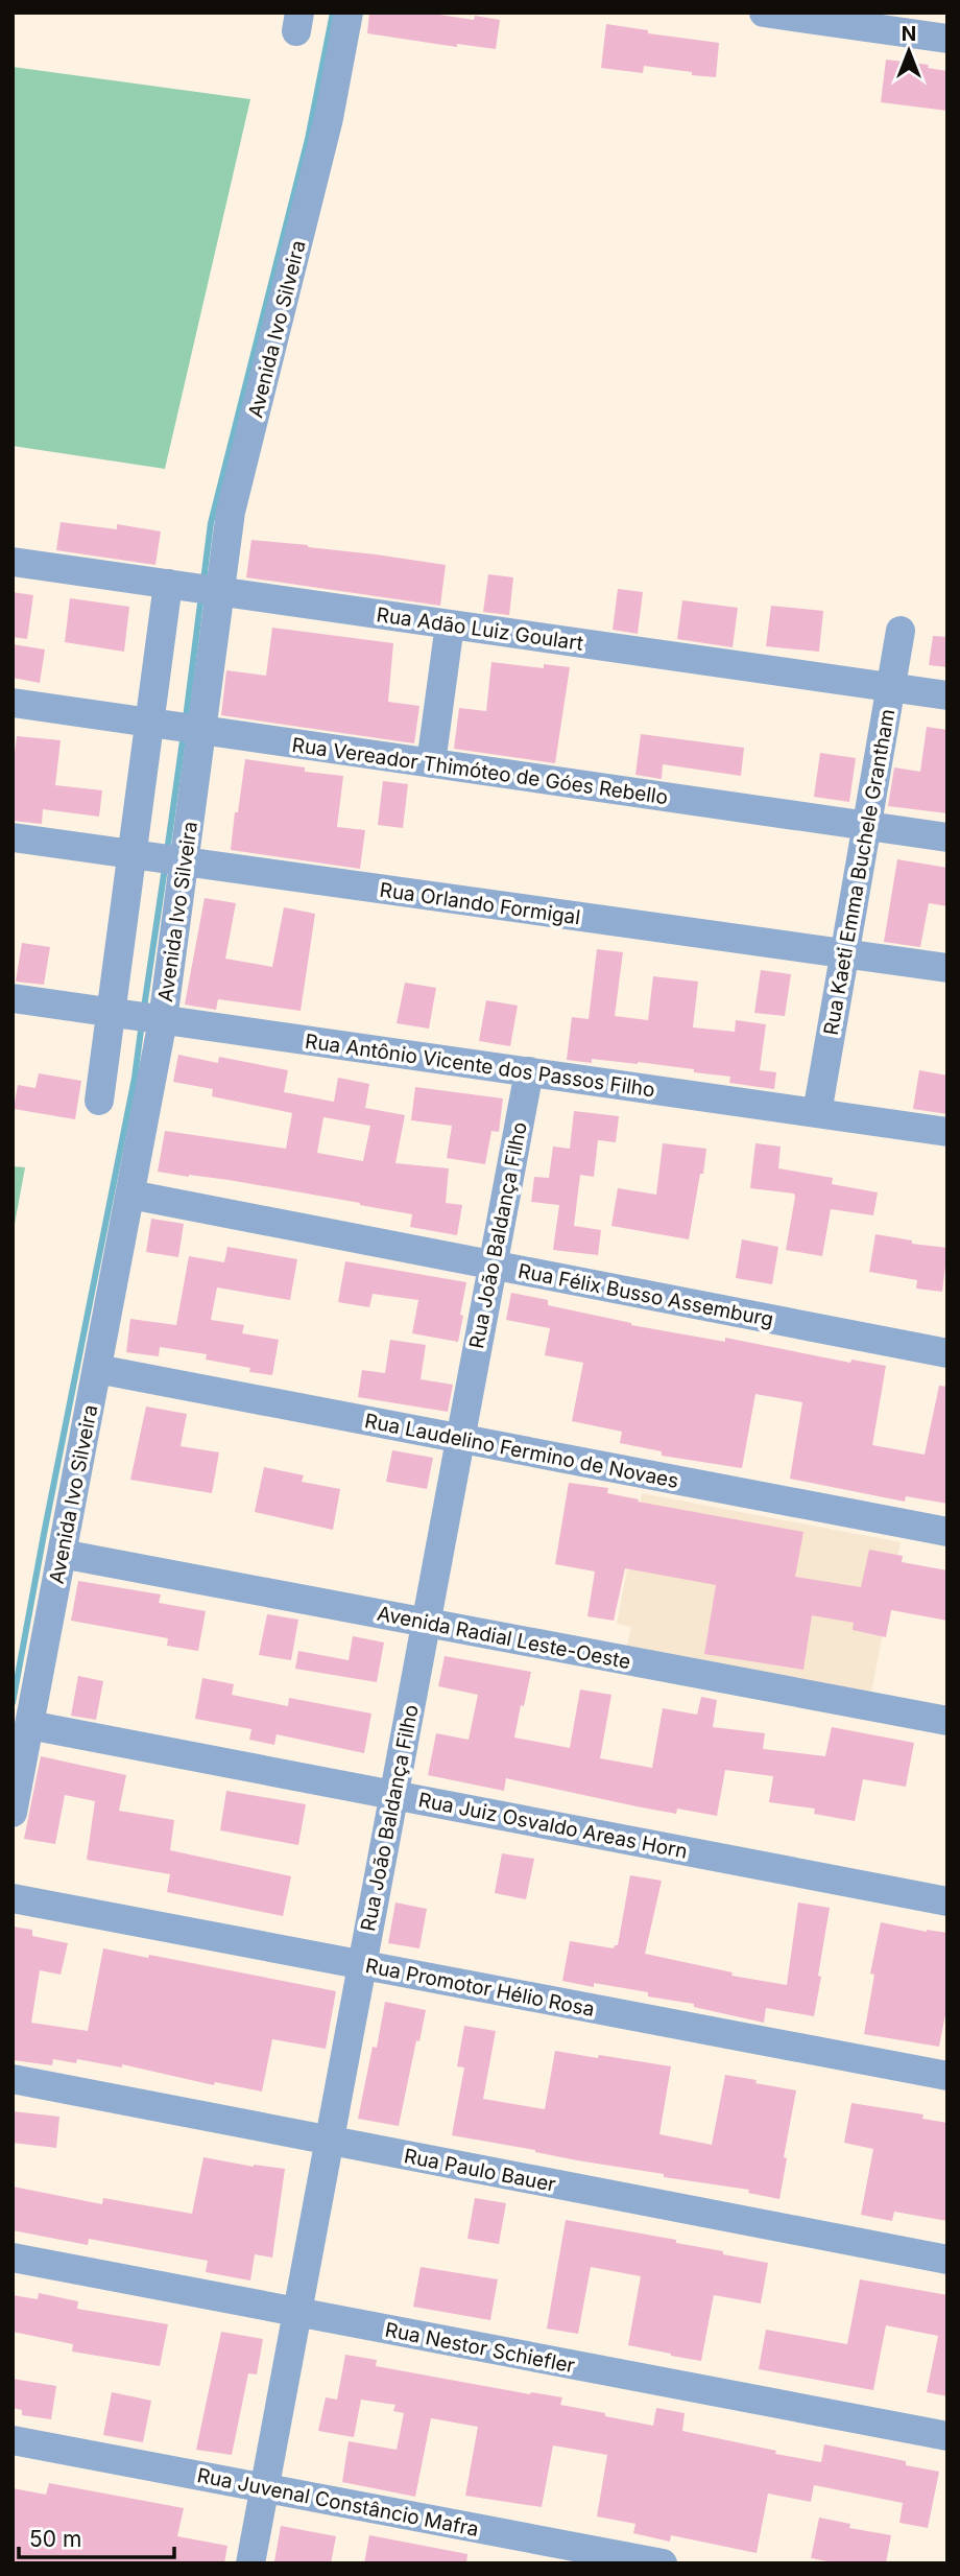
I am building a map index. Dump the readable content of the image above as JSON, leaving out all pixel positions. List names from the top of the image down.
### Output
{
  "streets": {
    "street": [
      "Avenida Ivo Silveira",
      "Rua Adão Luiz Goulart",
      "Rua Vereador Thimóteo de Góes Rebello",
      "Rua Kaeti Emma Buchele Grantham",
      "Rua Orlando Formigal",
      "Rua Antônio Vicente dos Passos Filho",
      "Rua João Baldança Filho",
      "Rua Félix Busso Assemburg",
      "Rua Laudelino Fermino de Novaes",
      "Avenida Radial Leste-Oeste",
      "Rua Juiz Osvaldo Areas Horn",
      "Rua Promotor Hélio Rosa",
      "Rua Paulo Bauer",
      "Rua Nestor Schiefler",
      "Rua Juvenal Constâncio Mafra"
    ]
  },
  "crossings": [
    ["Avenida Ivo Silveira", "Rua Adão Luiz Goulart"],
    ["Avenida Ivo Silveira", "Rua Vereador Thimóteo de Góes Rebello"],
    ["Avenida Ivo Silveira", "Rua Orlando Formigal"],
    ["Avenida Ivo Silveira", "Rua Antônio Vicente dos Passos Filho"],
    ["Avenida Ivo Silveira", "Rua Félix Busso Assemburg"],
    ["Avenida Ivo Silveira", "Rua Laudelino Fermino de Novaes"],
    ["Avenida Ivo Silveira", "Avenida Radial Leste-Oeste"],
    ["Avenida Ivo Silveira", "Rua Juiz Osvaldo Areas Horn"],
    ["Rua Adão Luiz Goulart", "Rua Kaeti Emma Buchele Grantham"],
    ["Rua Vereador Thimóteo de Góes Rebello", "Rua Kaeti Emma Buchele Grantham"],
    ["Rua Kaeti Emma Buchele Grantham", "Rua Orlando Formigal"],
    ["Rua Kaeti Emma Buchele Grantham", "Rua Antônio Vicente dos Passos Filho"],
    ["Rua Antônio Vicente dos Passos Filho", "Rua João Baldança Filho"],
    ["Rua João Baldança Filho", "Rua Félix Busso Assemburg"],
    ["Rua João Baldança Filho", "Rua Laudelino Fermino de Novaes"],
    ["Rua João Baldança Filho", "Avenida Radial Leste-Oeste"],
    ["Rua João Baldança Filho", "Rua Juiz Osvaldo Areas Horn"],
    ["Rua João Baldança Filho", "Rua Promotor Hélio Rosa"],
    ["Rua João Baldança Filho", "Rua Paulo Bauer"],
    ["Rua João Baldança Filho", "Rua Nestor Schiefler"],
    ["Rua João Baldança Filho", "Rua Juvenal Constâncio Mafra"]
  ],
  "scale_bar": "50 m",
  "north": "top"
}
